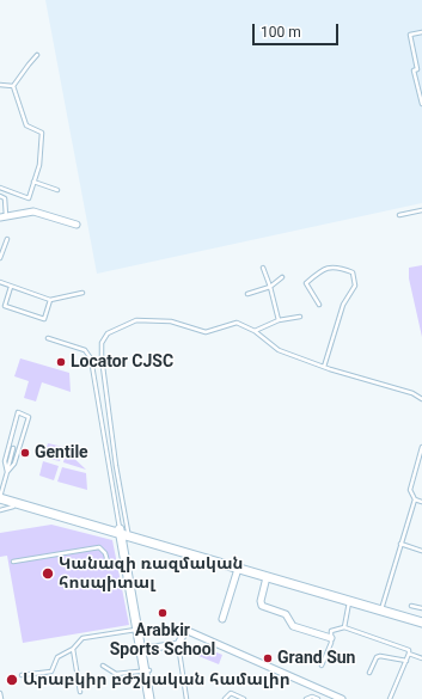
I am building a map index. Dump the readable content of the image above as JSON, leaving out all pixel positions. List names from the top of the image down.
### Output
{
  "places": [
    "Locator CJSC",
    "Gentile",
    "Կանազի ռազմական հոսպիտալ",
    "Arabkir Sports School",
    "Grand Sun",
    "Արաբկիր բժշկական համալիր"
  ],
  "scale_bar": "100 m"
}
